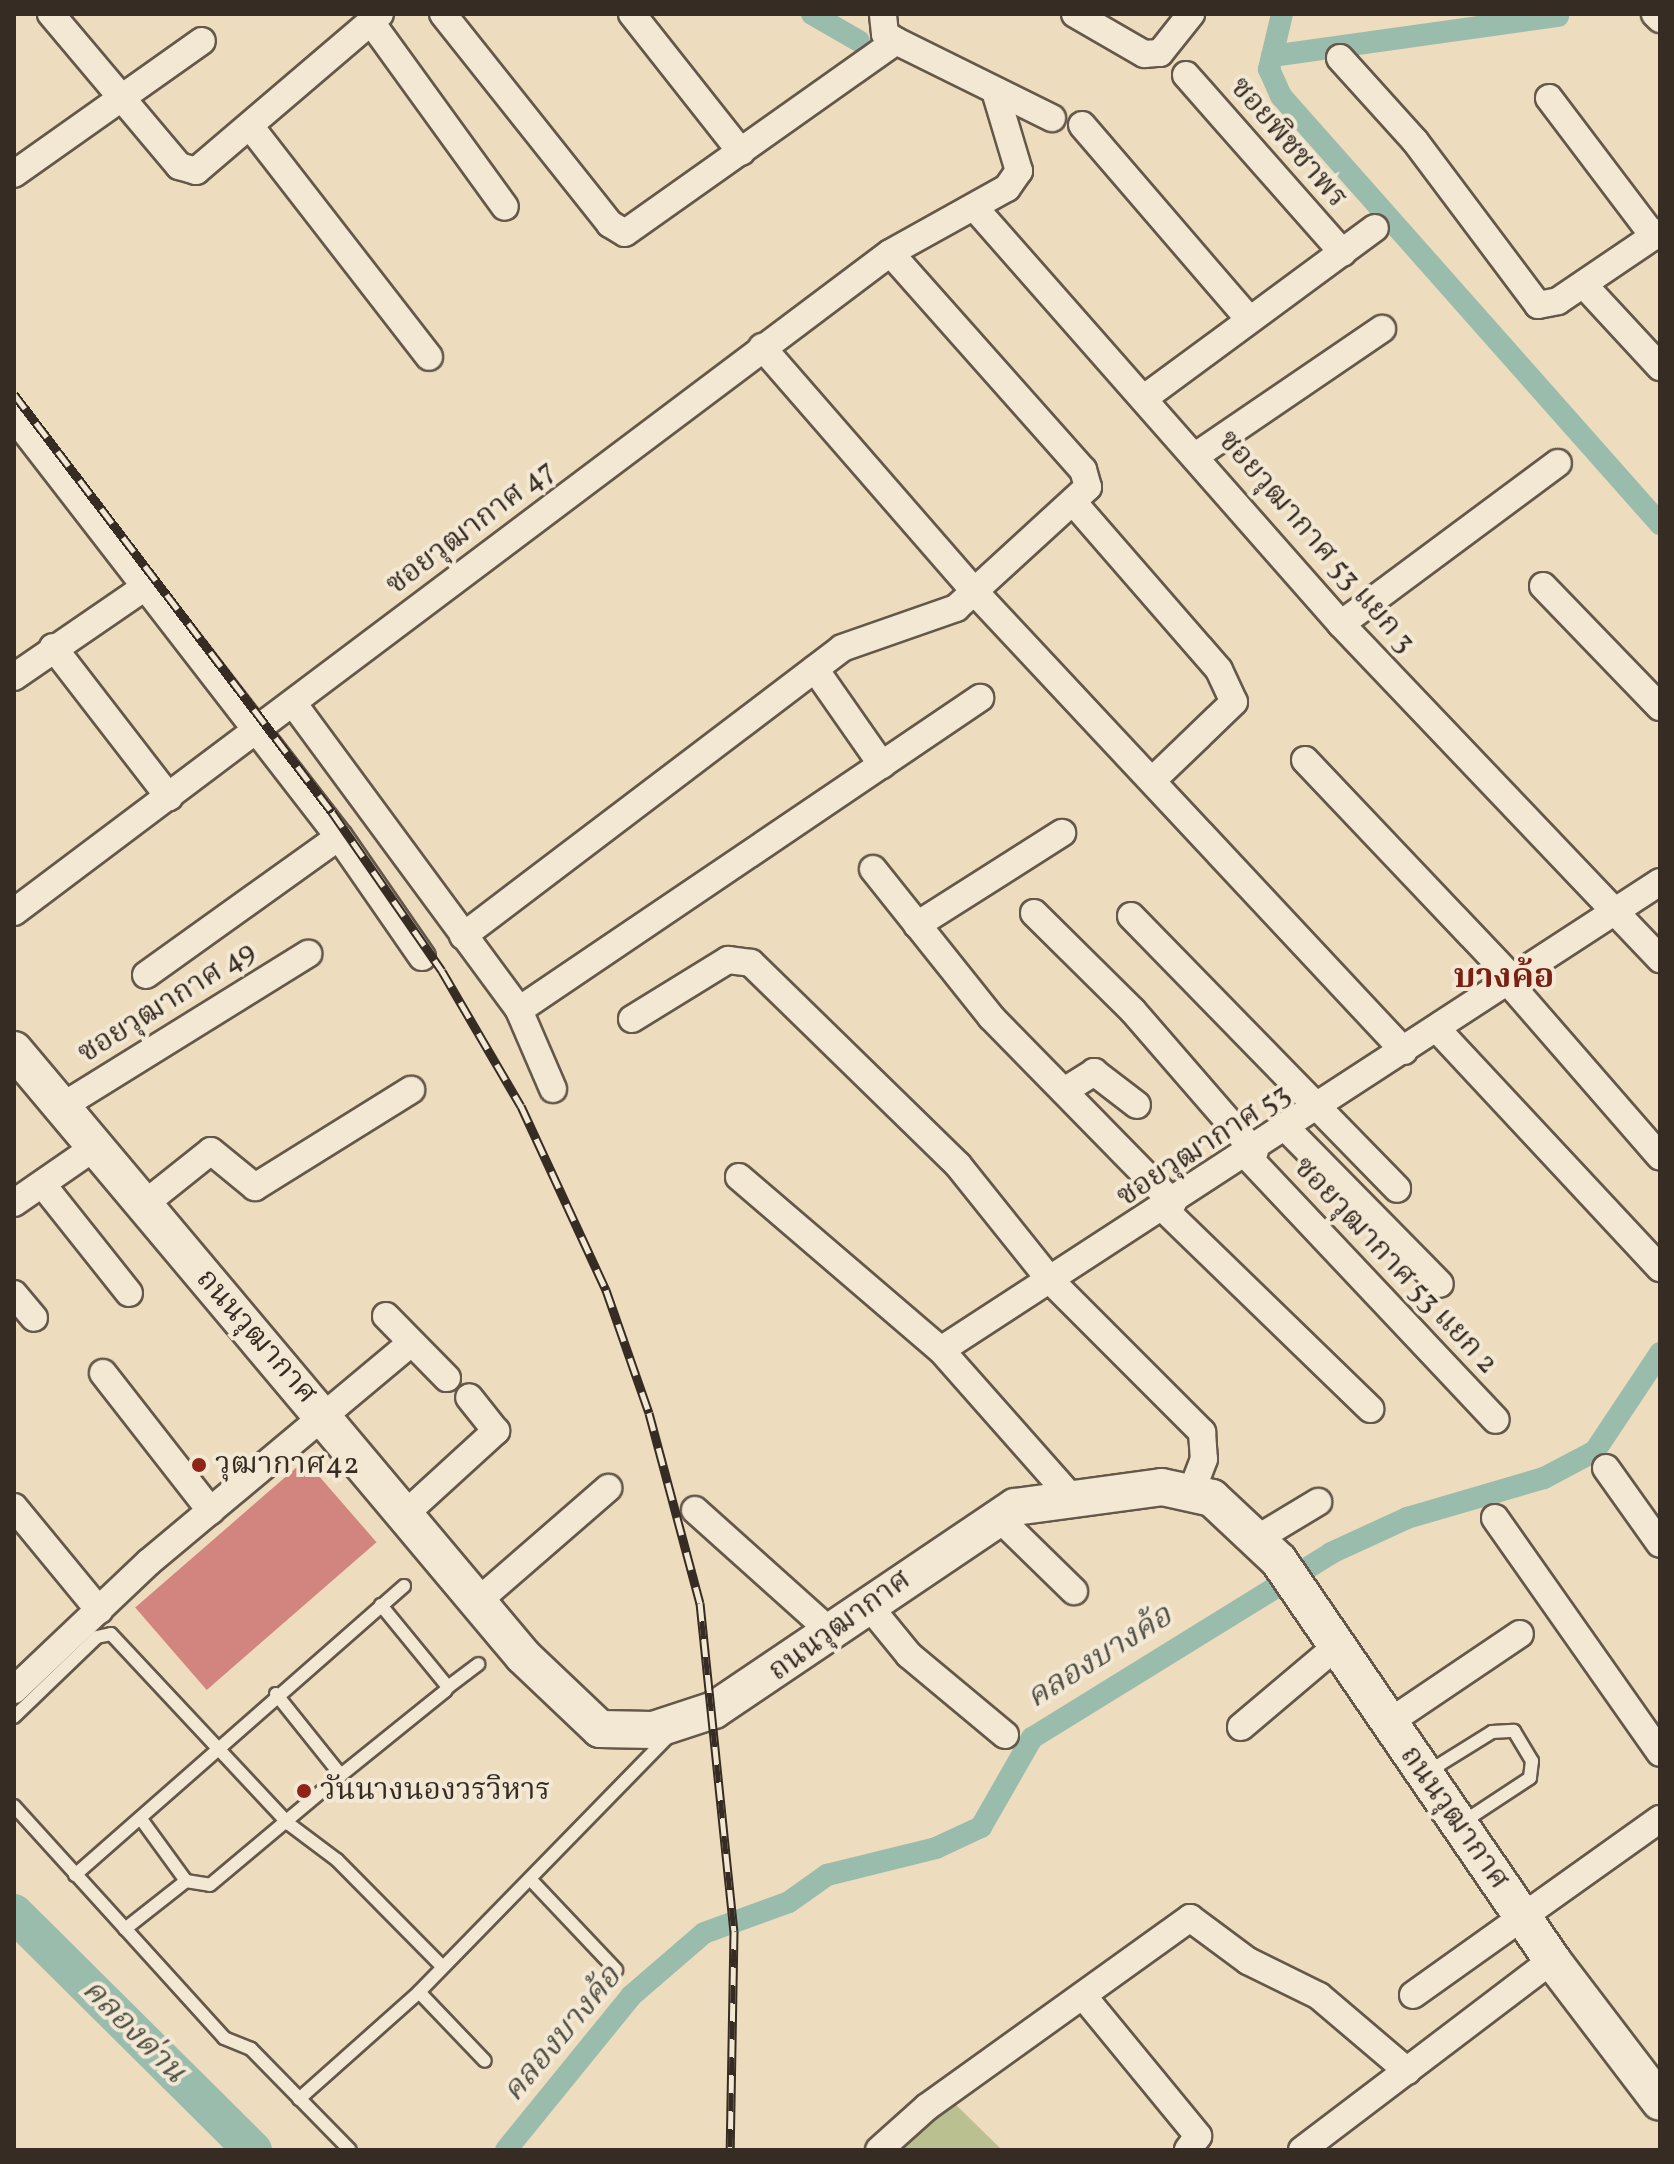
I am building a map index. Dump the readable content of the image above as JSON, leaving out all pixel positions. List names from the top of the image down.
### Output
{
  "streets": {
    "main road": ["ถนนวุฒากาศ"],
    "street": [
      "ซอยพิชชาพร",
      "ซอยวุฒากาศ 47",
      "ซอยวุฒากาศ 53 แยก 3",
      "ซอยวุฒากาศ 49",
      "ซอยวุฒากาศ 53",
      "ซอยวุฒากาศ 53 แยก 2"
    ]
  },
  "crossings": [
    ["ซอยวุฒากาศ 47", "ซอยวุฒากาศ 53 แยก 3"],
    ["ซอยวุฒากาศ 53 แยก 3", "ซอยวุฒากาศ 53"],
    ["ซอยวุฒากาศ 49", "ถนนวุฒากาศ"],
    ["ซอยวุฒากาศ 53", "ซอยวุฒากาศ 53 แยก 2"]
  ],
  "districts": ["บางค้อ"],
  "water": ["คลองบางค้อ", "คลองด่าน"],
  "places": ["วุฒากาศ42", "วันนางนองวรวิหาร"]
}
